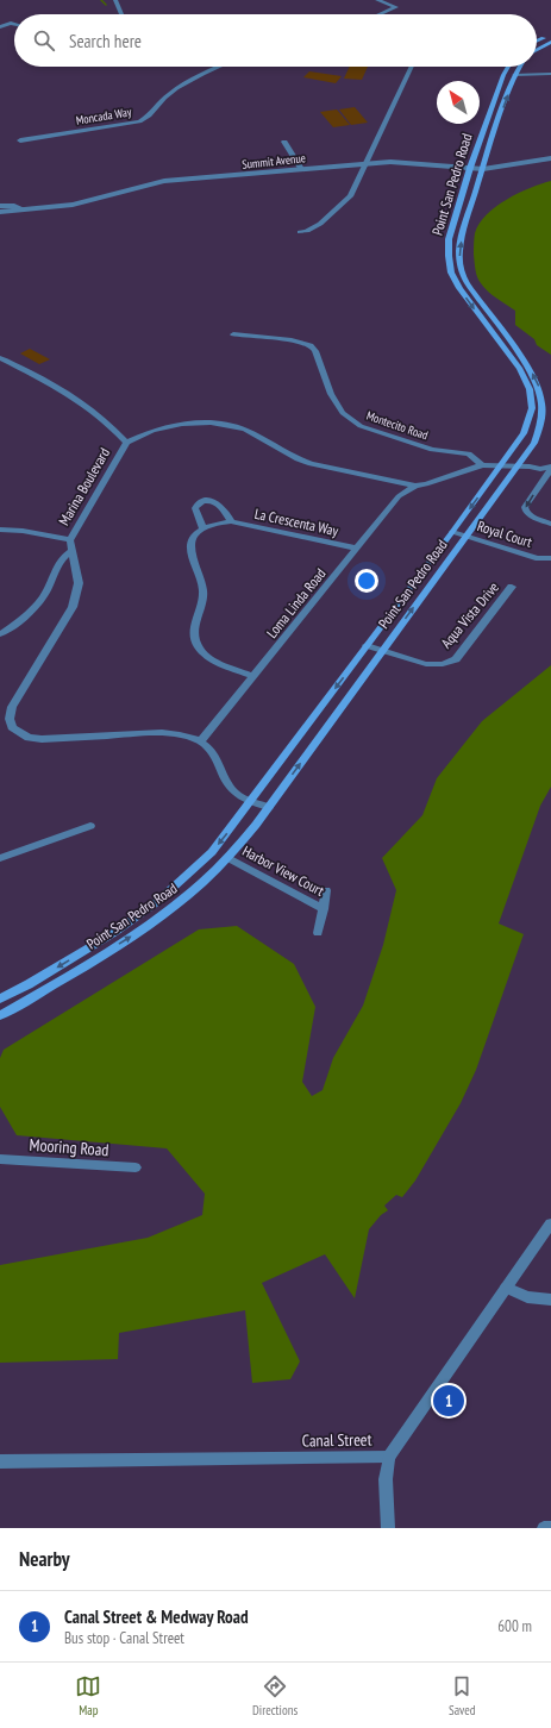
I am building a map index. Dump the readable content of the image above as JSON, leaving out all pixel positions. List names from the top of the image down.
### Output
{
  "streets": {
    "main road": ["Point San Pedro Road"],
    "street": [
      "Moncada Way",
      "Summit Avenue",
      "Montecito Road",
      "Marina Boulevard",
      "La Crescenta Way",
      "Royal Court",
      "Loma Linda Road",
      "Aqua Vista Drive",
      "Harbor View Court",
      "Mooring Road",
      "Canal Street"
    ]
  },
  "crossings": [
    ["Summit Avenue", "Point San Pedro Road"],
    ["Point San Pedro Road", "Marina Boulevard"],
    ["Point San Pedro Road", "Royal Court"],
    ["Point San Pedro Road", "Aqua Vista Drive"],
    ["Point San Pedro Road", "Harbor View Court"],
    ["Montecito Road", "Marina Boulevard"],
    ["Marina Boulevard", "Loma Linda Road"],
    ["La Crescenta Way", "Loma Linda Road"]
  ],
  "north": "top left",
  "page": {
    "search": "Search here",
    "pins": "1",
    "heading": "Nearby",
    "list": [
      {
        "mark": "1",
        "name": "Canal Street & Medway Road",
        "note": "Bus stop · Canal Street",
        "value": "600 m"
      }
    ],
    "nav": ["Map", "Directions", "Saved"]
  }
}
